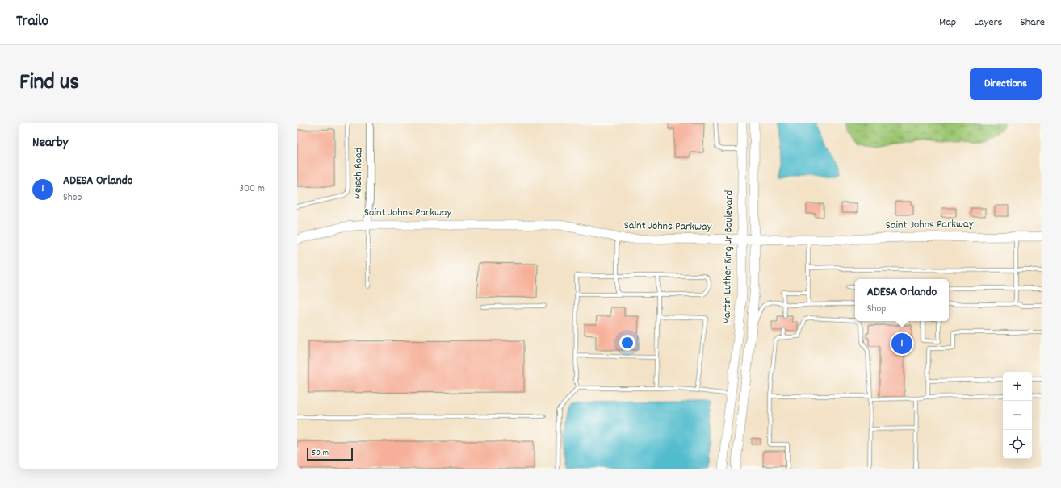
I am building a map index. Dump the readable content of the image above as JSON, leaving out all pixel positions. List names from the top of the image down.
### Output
{
  "streets": {
    "street": ["Meisch Road", "Saint Johns Parkway", "Martin Luther King Jr Boulevard"]
  },
  "crossings": [
    ["Meisch Road", "Saint Johns Parkway"],
    ["Saint Johns Parkway", "Martin Luther King Jr Boulevard"]
  ],
  "scale_bar": "50 m",
  "page": {
    "header": "Trailo",
    "nav": ["Map", "Layers", "Share"],
    "title": "Find us",
    "buttons": "Directions",
    "heading": "Nearby",
    "list": [
      {
        "mark": "1",
        "name": "ADESA Orlando",
        "note": "Shop",
        "value": "300 m"
      }
    ],
    "popup": ["ADESA Orlando", "Shop"],
    "pins": "1",
    "map_buttons": ["+", "−"],
    "scale": "50 m"
  }
}
